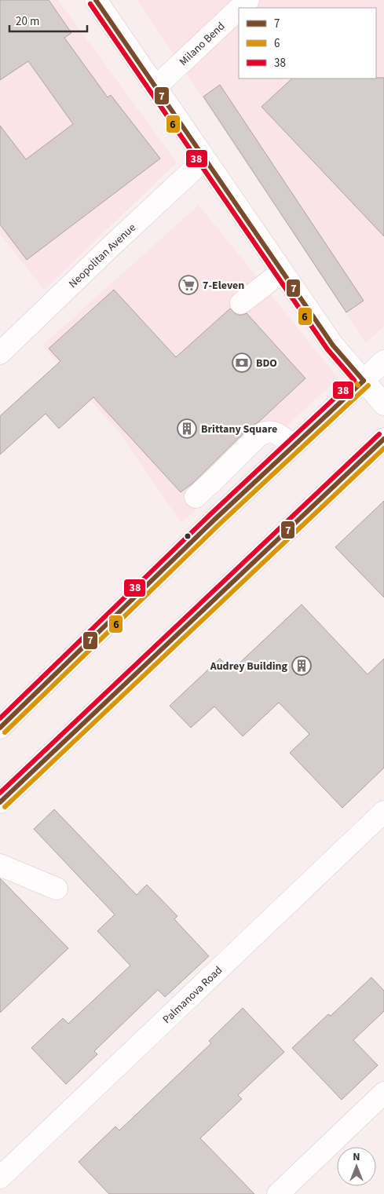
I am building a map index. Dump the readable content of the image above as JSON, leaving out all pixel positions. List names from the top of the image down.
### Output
{
  "streets": {
    "main road": ["Milano Bend", "Neopolitan Avenue", "Palmanova Road"]
  },
  "places": {
    "supermarket": ["7-Eleven"],
    "bank": ["BDO"],
    "building": ["Brittany Square", "Audrey Building"]
  },
  "lines": ["transit line 7", "transit line 6", "transit line 38"],
  "legend": ["7", "6", "38"],
  "scale_bar": "20 m",
  "north": "top"
}
